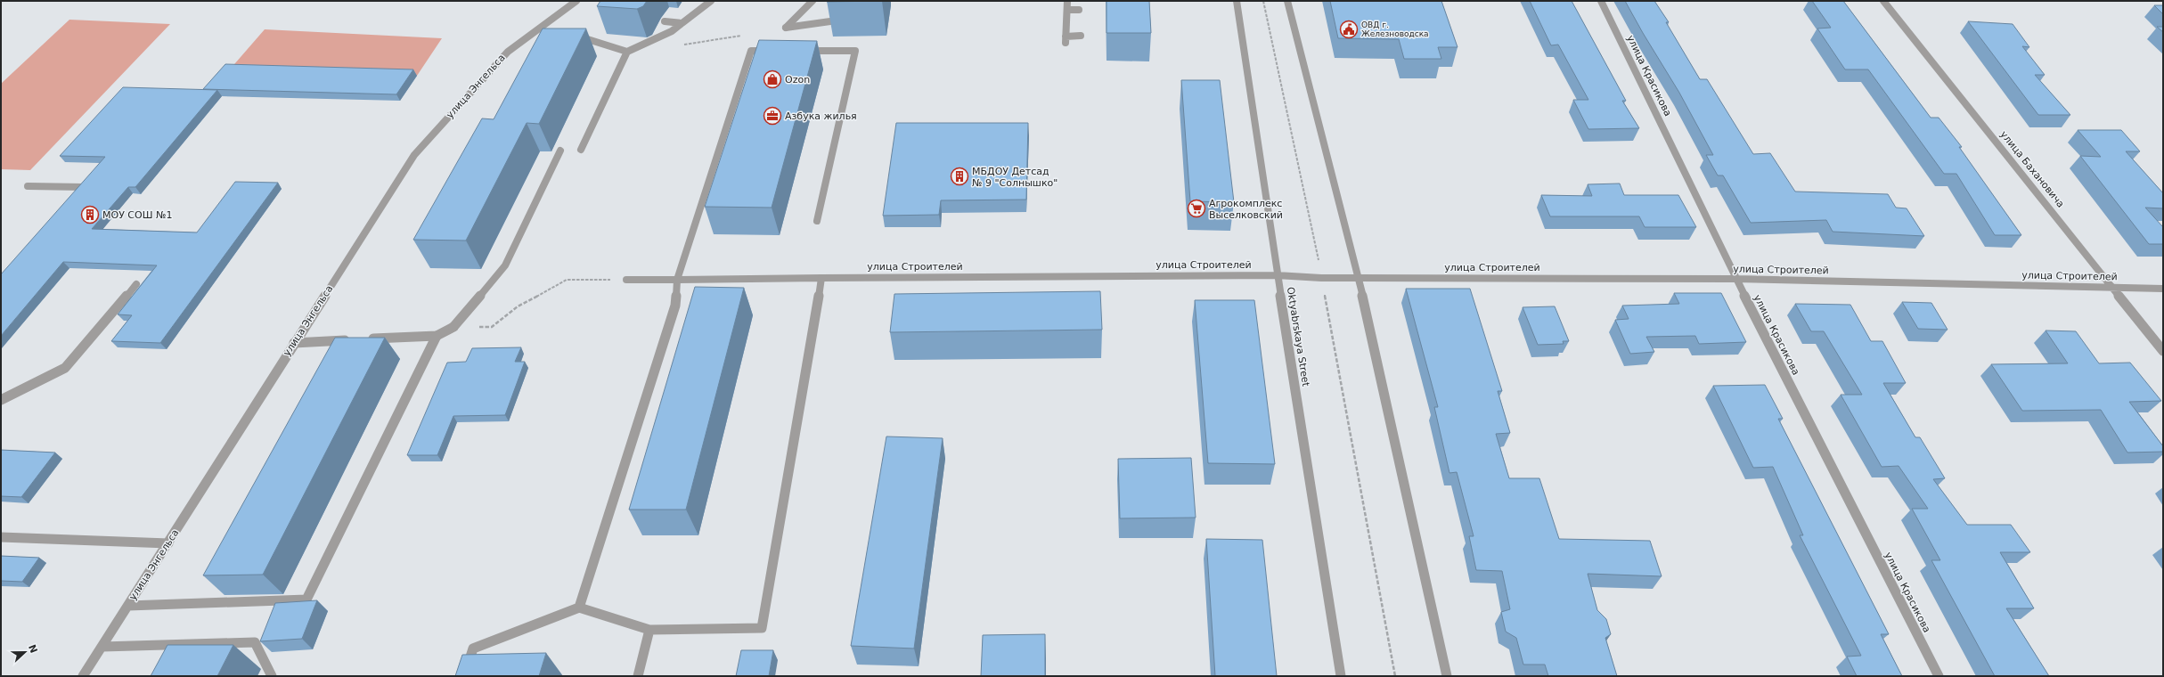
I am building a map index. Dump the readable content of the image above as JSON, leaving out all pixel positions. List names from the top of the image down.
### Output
{
  "streets": {
    "street": [
      "улица Красикова",
      "улица Энгельса",
      "улица Бахановича",
      "улица Строителей",
      "Oktyabrskaya Street"
    ]
  },
  "crossings": [
    ["улица Красикова", "улица Строителей"],
    ["улица Бахановича", "улица Строителей"],
    ["улица Строителей", "Oktyabrskaya Street"]
  ],
  "places": {
    "public building": ["ОВД г. Железноводска"],
    "shop": ["Ozon"],
    "office": ["Азбука жилья"],
    "building": ["МБДОУ Детсад № 9 \"Солнышко\"", "МОУ СОШ №1"],
    "supermarket": ["Агрокомплекс Выселковский"]
  },
  "north": "right"
}
